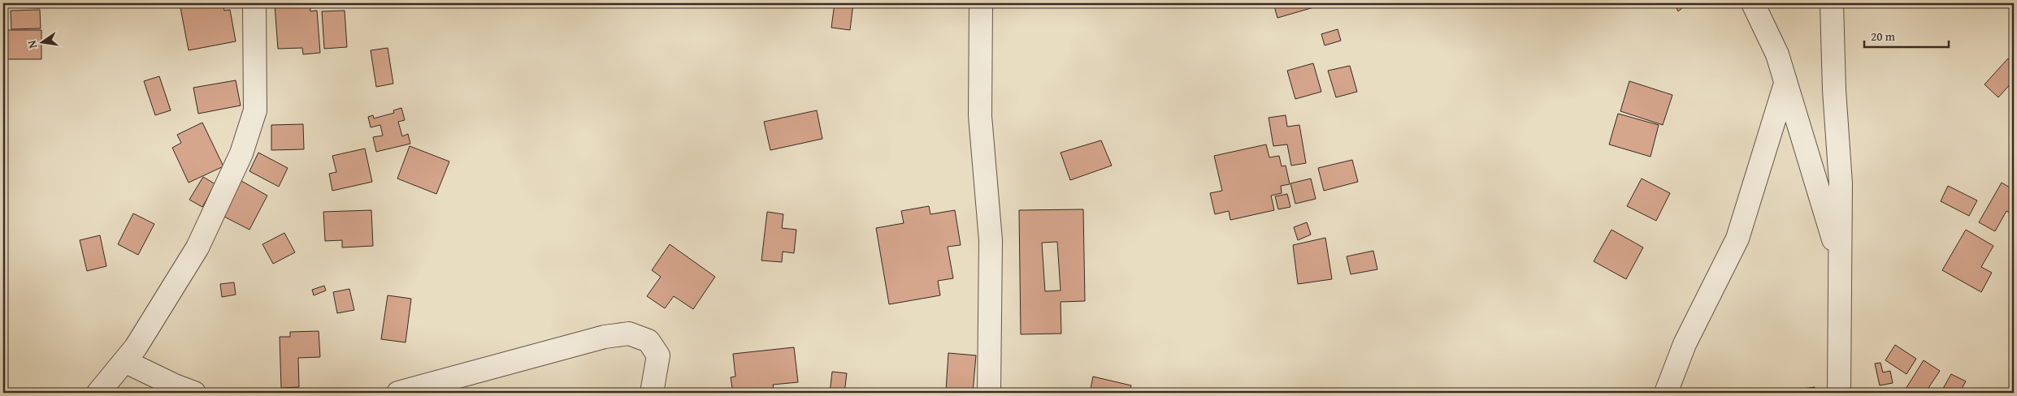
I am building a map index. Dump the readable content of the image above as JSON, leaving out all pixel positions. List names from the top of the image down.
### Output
{
  "scale_bar": "20 m",
  "north": "left"
}
